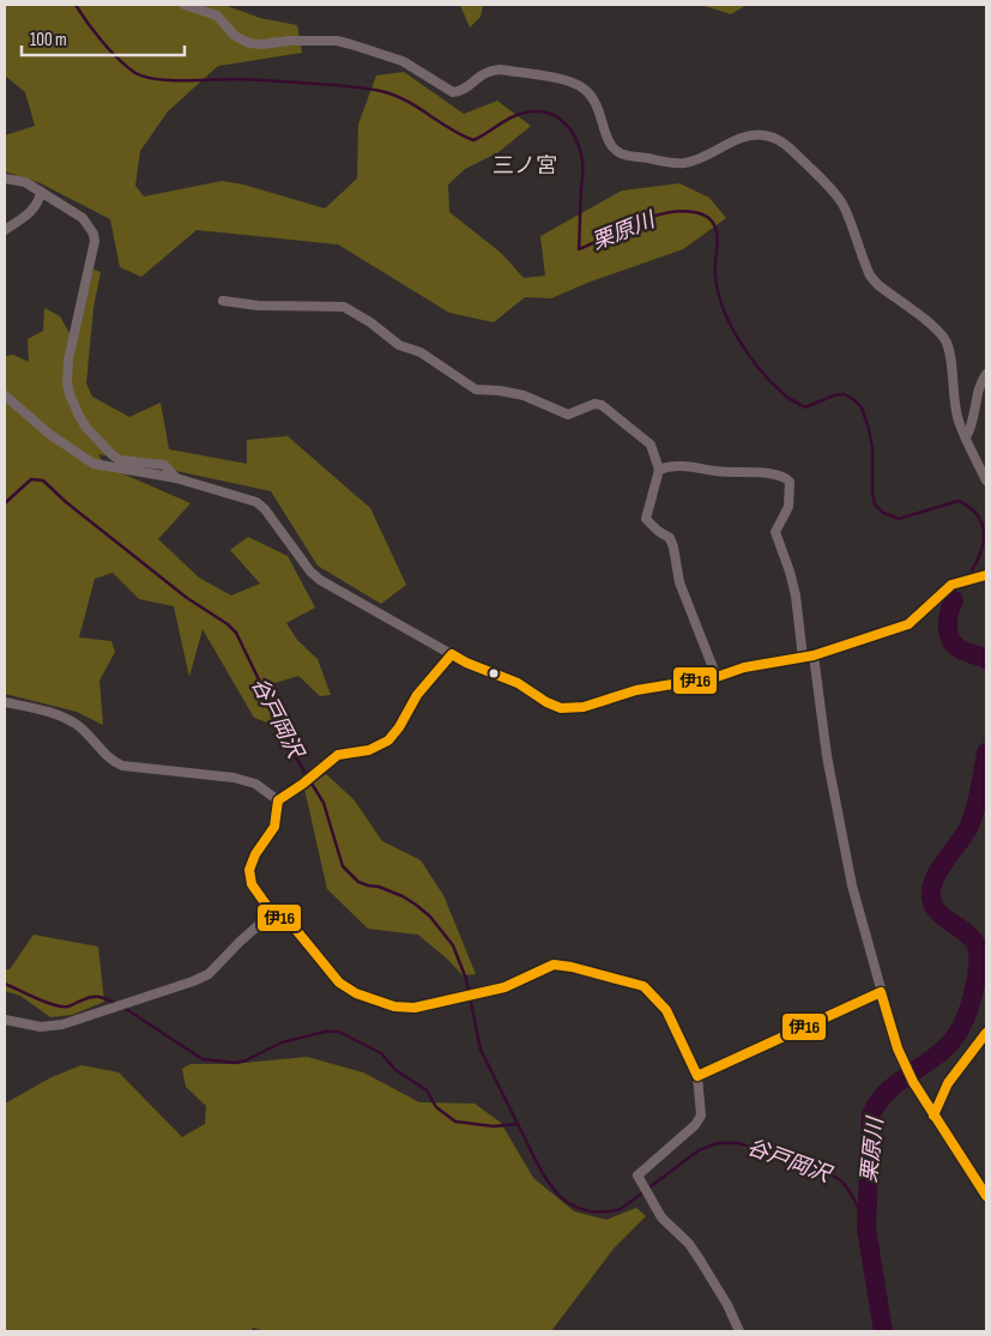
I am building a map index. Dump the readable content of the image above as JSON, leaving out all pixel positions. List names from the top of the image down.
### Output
{
  "districts": ["三ノ宮"],
  "water": ["栗原川", "谷戸岡沢"],
  "lines": ["transit line 伊16"],
  "scale_bar": "100 m"
}
